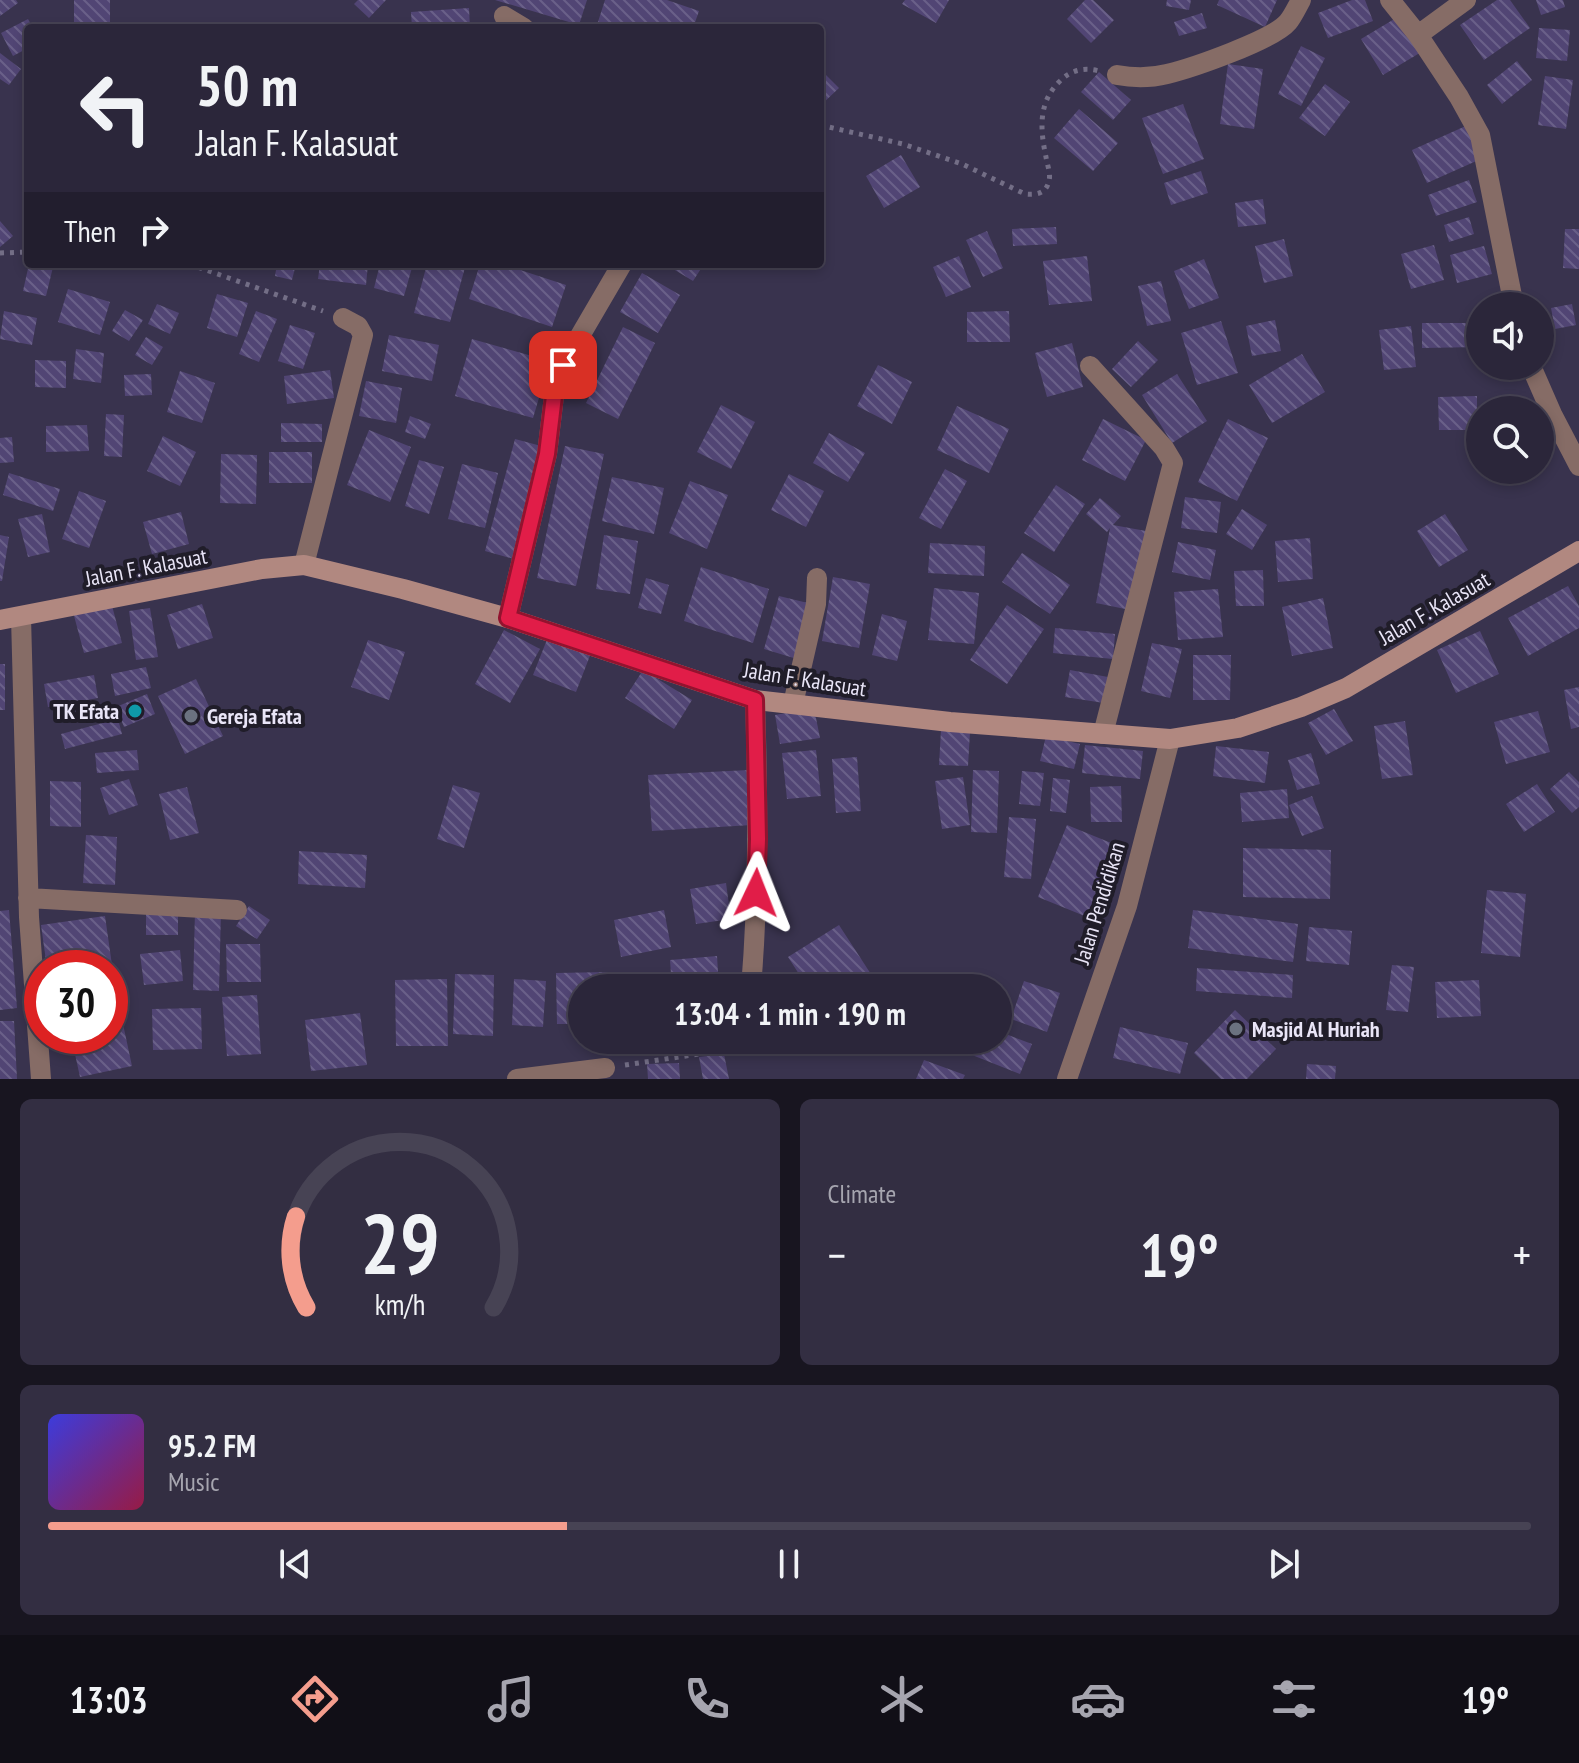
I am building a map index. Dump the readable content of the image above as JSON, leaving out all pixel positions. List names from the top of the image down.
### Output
{
  "streets": {
    "street": ["Jalan F. Kalasuat", "Jalan Pendidikan"]
  },
  "crossings": [
    ["Jalan F. Kalasuat", "Jalan Pendidikan"]
  ],
  "places": ["TK Efata", "Gereja Efata", "Masjid Al Huriah"],
  "page": {
    "turn": ["50 m", "Jalan F. Kalasuat"],
    "then": "Then",
    "limit": "30",
    "trip": "13:04 · 1 min · 190 m",
    "tile": "Climate",
    "heat": ["−", "19°", "+"],
    "song": ["95.2 FM", "Music"],
    "tabs": ["13:03", "19°"],
    "gauge": ["29", "km/h"]
  }
}
